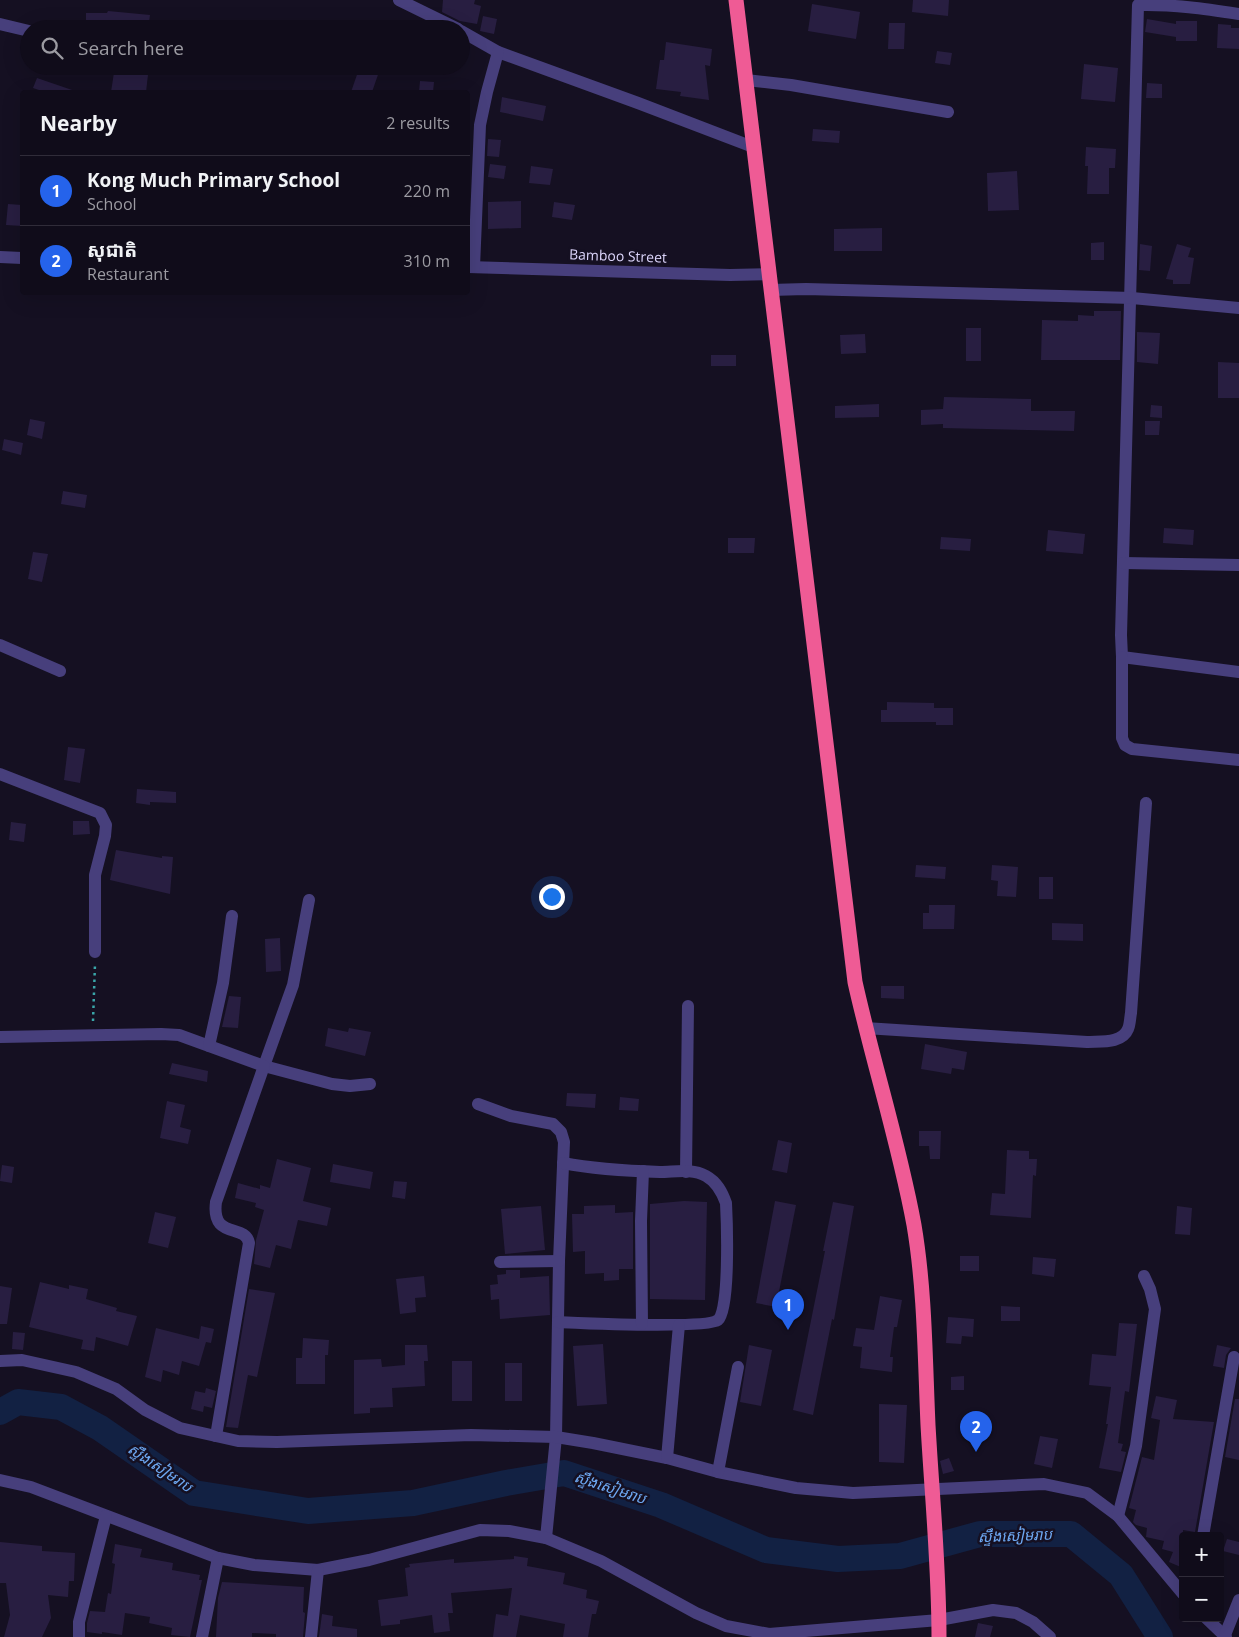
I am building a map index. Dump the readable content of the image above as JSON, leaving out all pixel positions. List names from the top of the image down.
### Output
{
  "streets": {
    "street": ["Bamboo Street"]
  },
  "water": ["ស្ទឹងសៀមរាប"],
  "page": {
    "search": "Search here",
    "heading": ["Nearby", "2 results"],
    "list": [
      {
        "mark": "1",
        "name": "Kong Much Primary School",
        "note": "School",
        "value": "220 m"
      },
      {
        "mark": "2",
        "name": "សុជាតិ",
        "note": "Restaurant",
        "value": "310 m"
      }
    ],
    "pins": ["1", "2"],
    "map_buttons": ["+", "−"]
  }
}
